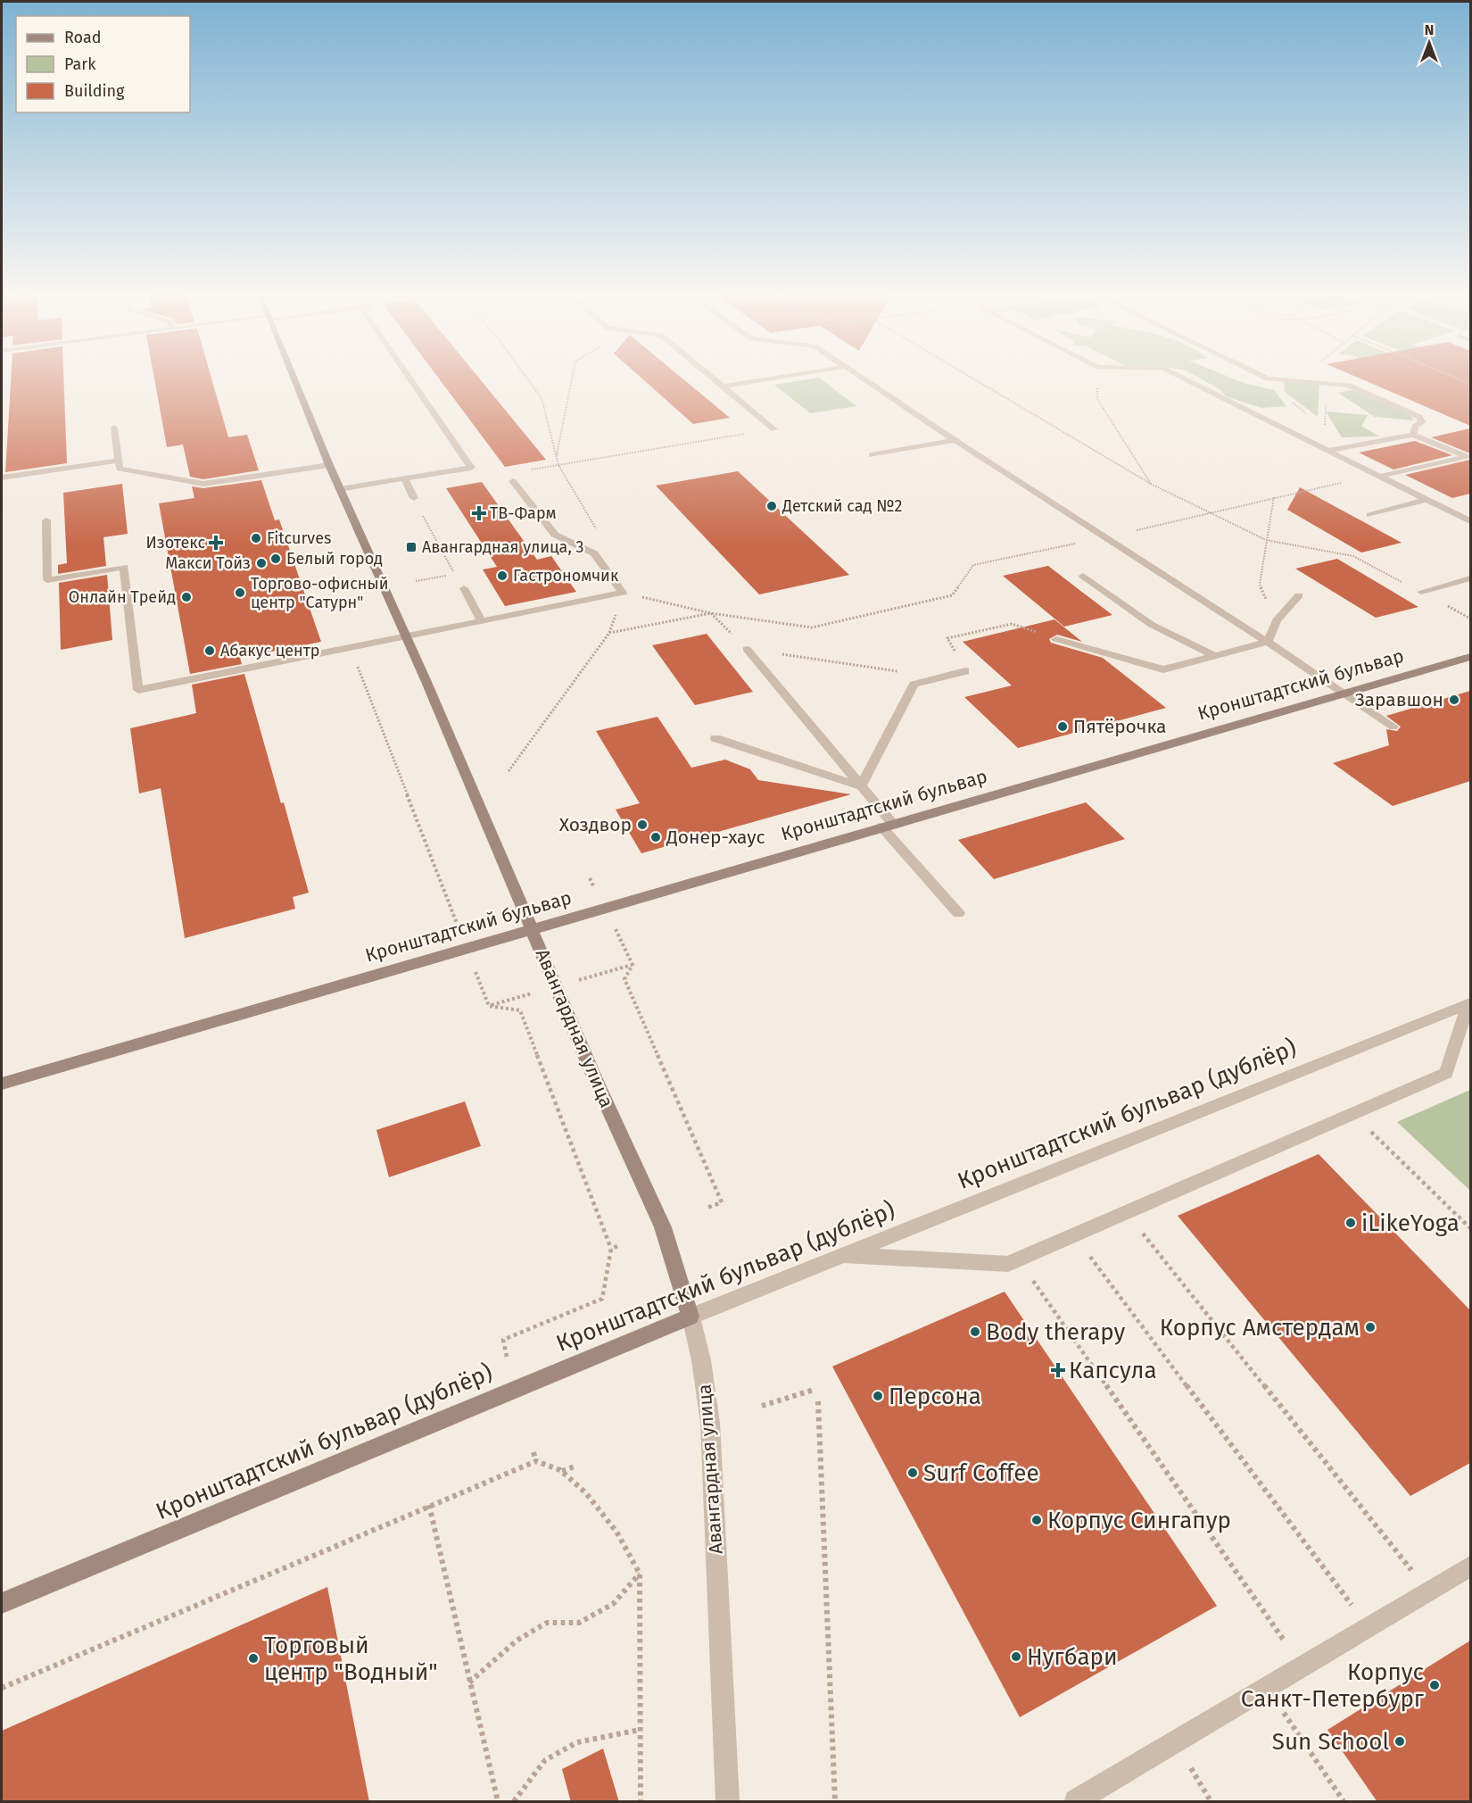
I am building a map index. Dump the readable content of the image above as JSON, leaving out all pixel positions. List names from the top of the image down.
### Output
{
  "streets": {
    "main road": ["Кронштадтский бульвар", "Авангардная улица", "Кронштадтский бульвар (дублёр)"]
  },
  "crossings": [
    ["Кронштадтский бульвар", "Авангардная улица"],
    ["Авангардная улица", "Кронштадтский бульвар (дублёр)"]
  ],
  "places": {
    "other": [
      "Детский сад №2",
      "Fitcurves",
      "Белый город",
      "Макси Тойз",
      "Гастрономчик",
      "Торгово-офисный центр \"Сатурн\"",
      "Онлайн Трейд",
      "Абакус центр",
      "Заравшон",
      "Пятёрочка",
      "Хоздвор",
      "Донер-хаус",
      "iLikeYoga",
      "Корпус Амстердам",
      "Body therapy",
      "Персона",
      "Surf Coffee",
      "Корпус Сингапур",
      "Нугбари",
      "Торговый центр \"Водный\"",
      "Корпус Санкт-Петербург",
      "Sun School"
    ],
    "health": ["ТВ-Фарм", "Изотекс", "Капсула"],
    "transit": ["Авангардная улица, 3"]
  },
  "legend": ["Road", "Park", "Building"],
  "north": "top"
}
